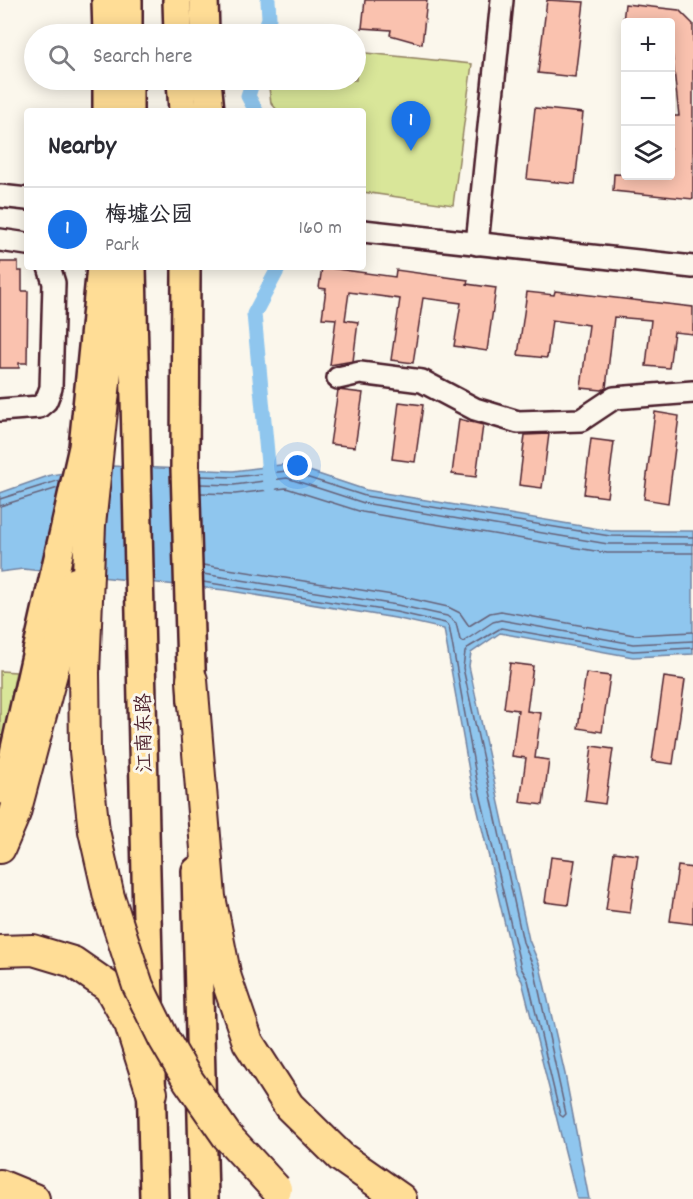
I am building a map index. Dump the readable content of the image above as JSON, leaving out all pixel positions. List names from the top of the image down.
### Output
{
  "streets": {
    "main road": ["江南东路"]
  },
  "page": {
    "map_buttons": ["+", "−"],
    "search": "Search here",
    "pins": "1",
    "heading": "Nearby",
    "list": [
      {
        "mark": "1",
        "name": "梅墟公园",
        "note": "Park",
        "value": "160 m"
      }
    ]
  }
}
